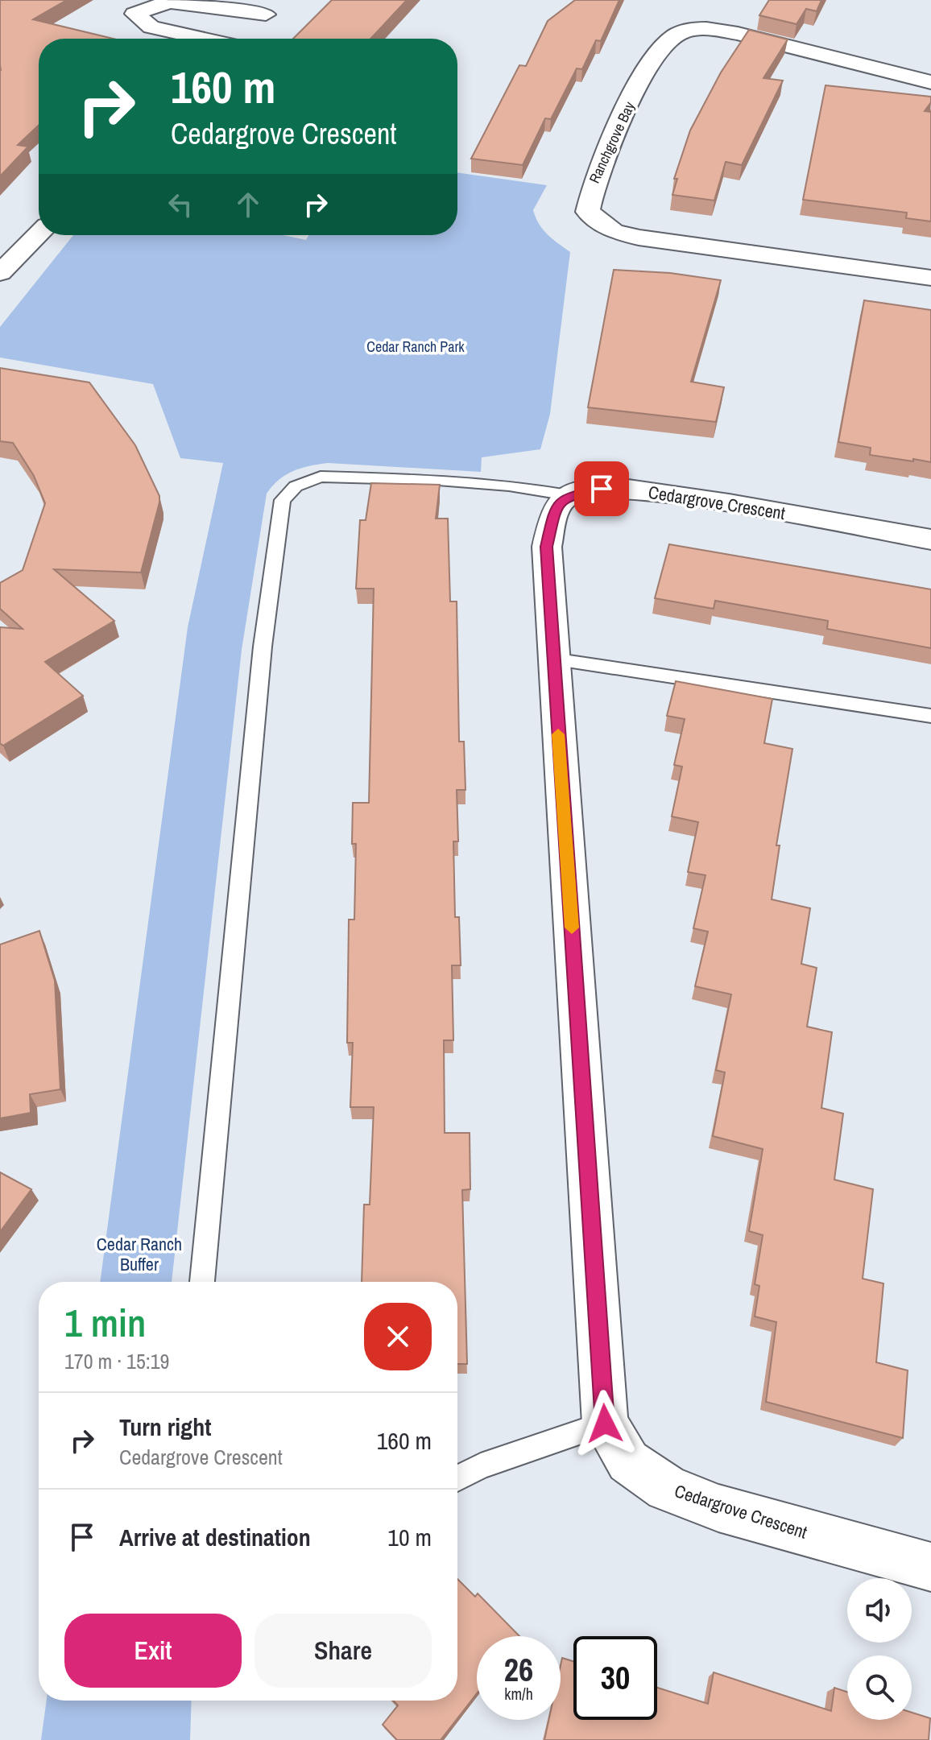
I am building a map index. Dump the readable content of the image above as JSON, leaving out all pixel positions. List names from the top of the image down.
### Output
{
  "streets": {
    "street": ["Ranchgrove Bay", "Cedargrove Crescent"]
  },
  "parks": ["Cedar Ranch Park", "Cedar Ranch Buffer"],
  "page": {
    "turn": ["160 m", "Cedargrove Crescent"],
    "heading": ["1 min", "170 m · 15:19"],
    "list": [
      {
        "name": "Turn right",
        "note": "Cedargrove Crescent",
        "value": "160 m"
      },
      {
        "name": "Arrive at destination",
        "value": "10 m"
      }
    ],
    "buttons": ["Exit", "Share"],
    "speed": "26 km/h",
    "limit": "30"
  }
}
